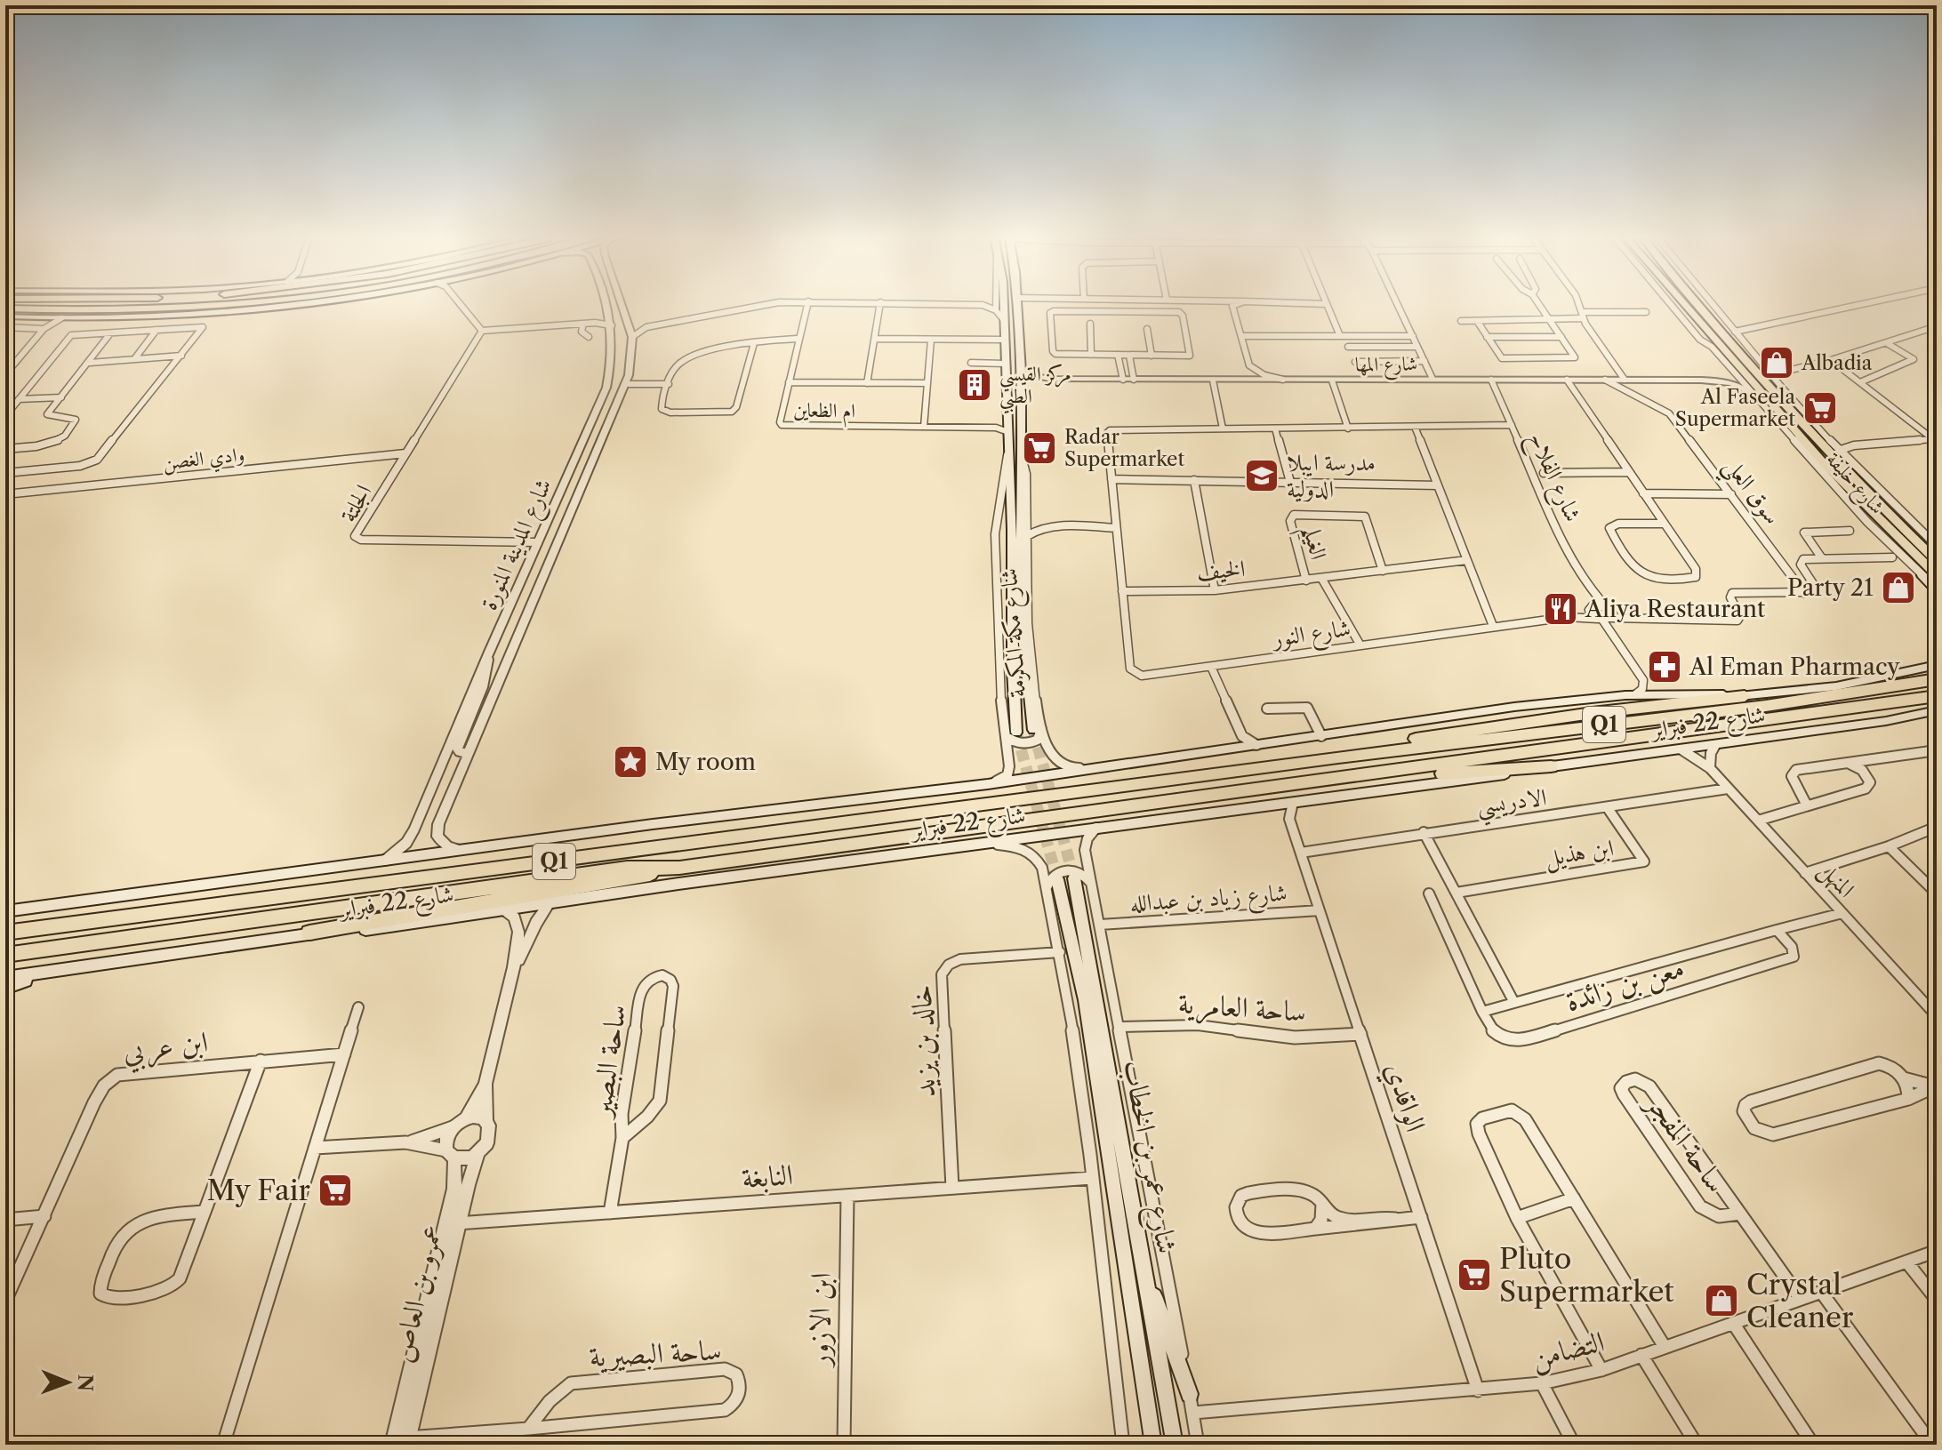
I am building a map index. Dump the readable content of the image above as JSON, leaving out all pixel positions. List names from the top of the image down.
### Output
{
  "streets": {
    "highway": ["شارع 22 فبراير", "Q1"],
    "main road": ["شارع خليفة", "شارع مكة المكرمة", "شارع عمر بن الخطاب"],
    "street": [
      "شارع المها",
      "ام الظعاين",
      "وادي الغصن",
      "شارع الفلاح",
      "سوق العلي",
      "الجلتة",
      "الغيلم",
      "شارع المدينة المنورة",
      "الخيف",
      "شارع النور",
      "الادريسي",
      "ابن هذيل",
      "المنهل",
      "شارع زياد بن عبدالله",
      "معن بن زائدة",
      "ساحة العامرية",
      "خالد بن يزيد",
      "ابن عربي",
      "ساحة البصير",
      "الواقدي",
      "ساحة المفجر",
      "النابغة",
      "عمرو بن العاص",
      "ابن الازور",
      "التضامن",
      "ساحة البصيرية"
    ]
  },
  "crossings": [
    ["شارع المها", "شارع الفلاح"],
    ["شارع المها", "شارع خليفة"],
    ["شارع المها", "سوق العلي"],
    ["شارع المها", "شارع مكة المكرمة"],
    ["ام الظعاين", "شارع مكة المكرمة"],
    ["وادي الغصن", "الجلتة"],
    ["شارع الفلاح", "شارع النور"],
    ["الجلتة", "شارع المدينة المنورة"],
    ["الغيلم", "الخيف"],
    ["شارع المدينة المنورة", "شارع 22 فبراير"],
    ["الخيف", "شارع النور"],
    ["شارع مكة المكرمة", "شارع 22 فبراير"],
    ["شارع 22 فبراير", "المنهل"],
    ["شارع 22 فبراير", "شارع عمر بن الخطاب"],
    ["الادريسي", "ابن هذيل"],
    ["الادريسي", "المنهل"],
    ["الادريسي", "الواقدي"],
    ["المنهل", "معن بن زائدة"],
    ["شارع زياد بن عبدالله", "الواقدي"],
    ["شارع زياد بن عبدالله", "شارع عمر بن الخطاب"],
    ["ساحة العامرية", "الواقدي"],
    ["ساحة العامرية", "شارع عمر بن الخطاب"],
    ["خالد بن يزيد", "شارع عمر بن الخطاب"],
    ["خالد بن يزيد", "النابغة"],
    ["ساحة البصير", "النابغة"],
    ["الواقدي", "التضامن"],
    ["ساحة المفجر", "التضامن"],
    ["شارع عمر بن الخطاب", "النابغة"],
    ["شارع عمر بن الخطاب", "التضامن"],
    ["النابغة", "عمرو بن العاص"],
    ["النابغة", "ابن الازور"],
    ["عمرو بن العاص", "ساحة البصيرية"]
  ],
  "places": {
    "shop": ["Albadia", "Party 21", "Crystal Cleaner"],
    "building": ["مركز القيسي الطبي"],
    "supermarket": [
      "Al Faseela Supermarket",
      "Radar Supermarket",
      "My Fair",
      "Pluto Supermarket"
    ],
    "school or university": ["مدرسة ايبلا الدولية"],
    "restaurant": ["Aliya Restaurant"],
    "pharmacy": ["Al Eman Pharmacy"],
    "place": ["My room"]
  },
  "north": "right"
}
